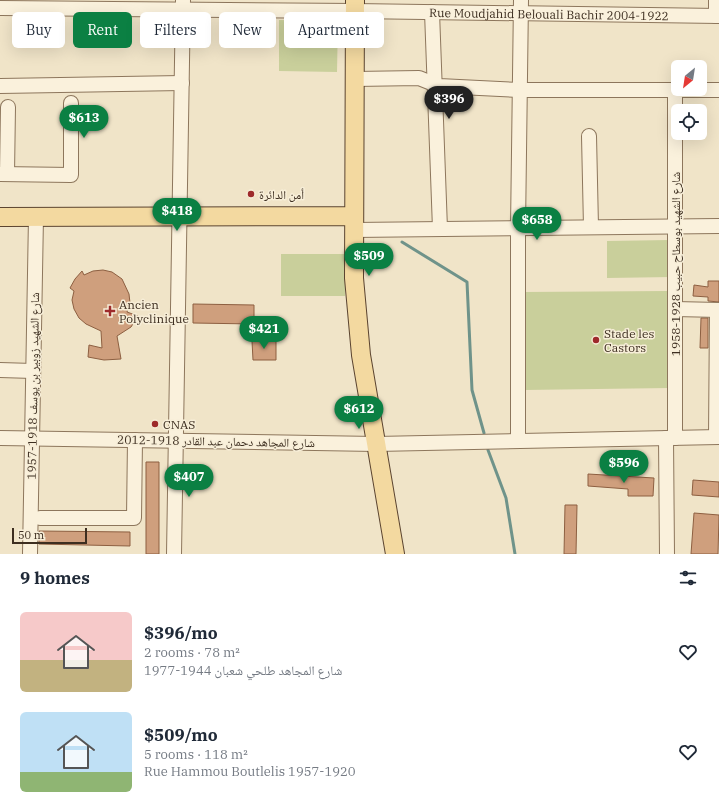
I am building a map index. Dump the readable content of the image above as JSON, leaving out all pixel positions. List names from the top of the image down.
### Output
{
  "streets": {
    "street": [
      "Rue Moudjahid Belouali Bachir 2004-1922",
      "شارع الشهيد بوسطاح حبيب 1928-1958",
      "شارع الشهيد زوبير بن يوسف 1918-1957",
      "شارع المجاهد دحمان عبد القادر 1918-2012"
    ]
  },
  "crossings": [
    ["شارع الشهيد بوسطاح حبيب 1928-1958", "شارع المجاهد دحمان عبد القادر 1918-2012"],
    ["شارع الشهيد زوبير بن يوسف 1918-1957", "شارع المجاهد دحمان عبد القادر 1918-2012"]
  ],
  "places": {
    "other": ["أمن الدائرة", "Stade les Castors", "CNAS"],
    "health": ["Ancien Polyclinique"]
  },
  "scale_bar": "50 m",
  "north": "bottom left",
  "page": {
    "chip": [
      "Buy",
      "Rent",
      "Filters",
      "New",
      "Apartment"
    ],
    "price": [
      "$396",
      "$613",
      "$418",
      "$658",
      "$509",
      "$421",
      "$612",
      "$596",
      "$407"
    ],
    "scale": "50 m",
    "heading": "9 homes",
    "list": [
      {
        "name": "$396/mo",
        "note": "2 rooms · 78 m² · شارع المجاهد طلحي شعبان 1944-1977"
      },
      {
        "name": "$509/mo",
        "note": "5 rooms · 118 m² · Rue Hammou Boutlelis 1957-1920"
      }
    ]
  }
}
